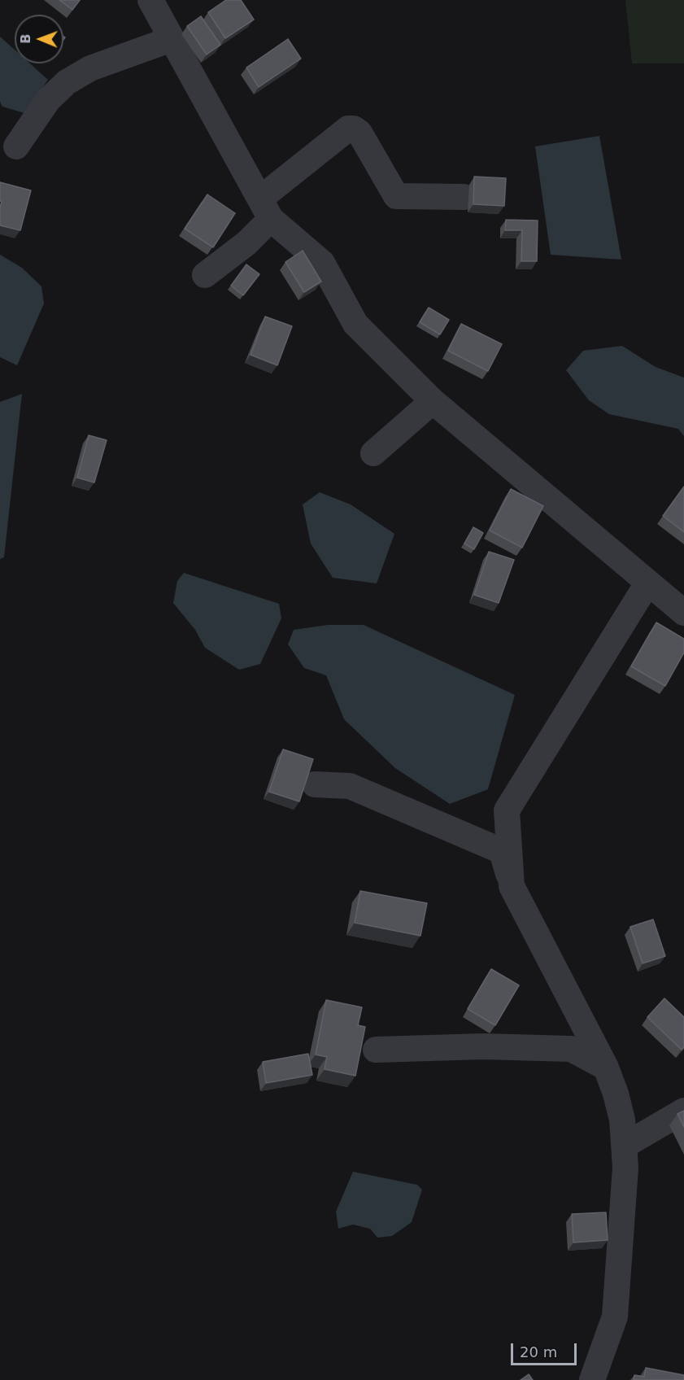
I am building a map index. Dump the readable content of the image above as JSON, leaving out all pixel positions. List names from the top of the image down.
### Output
{
  "scale_bar": "20 m",
  "north": "left"
}
